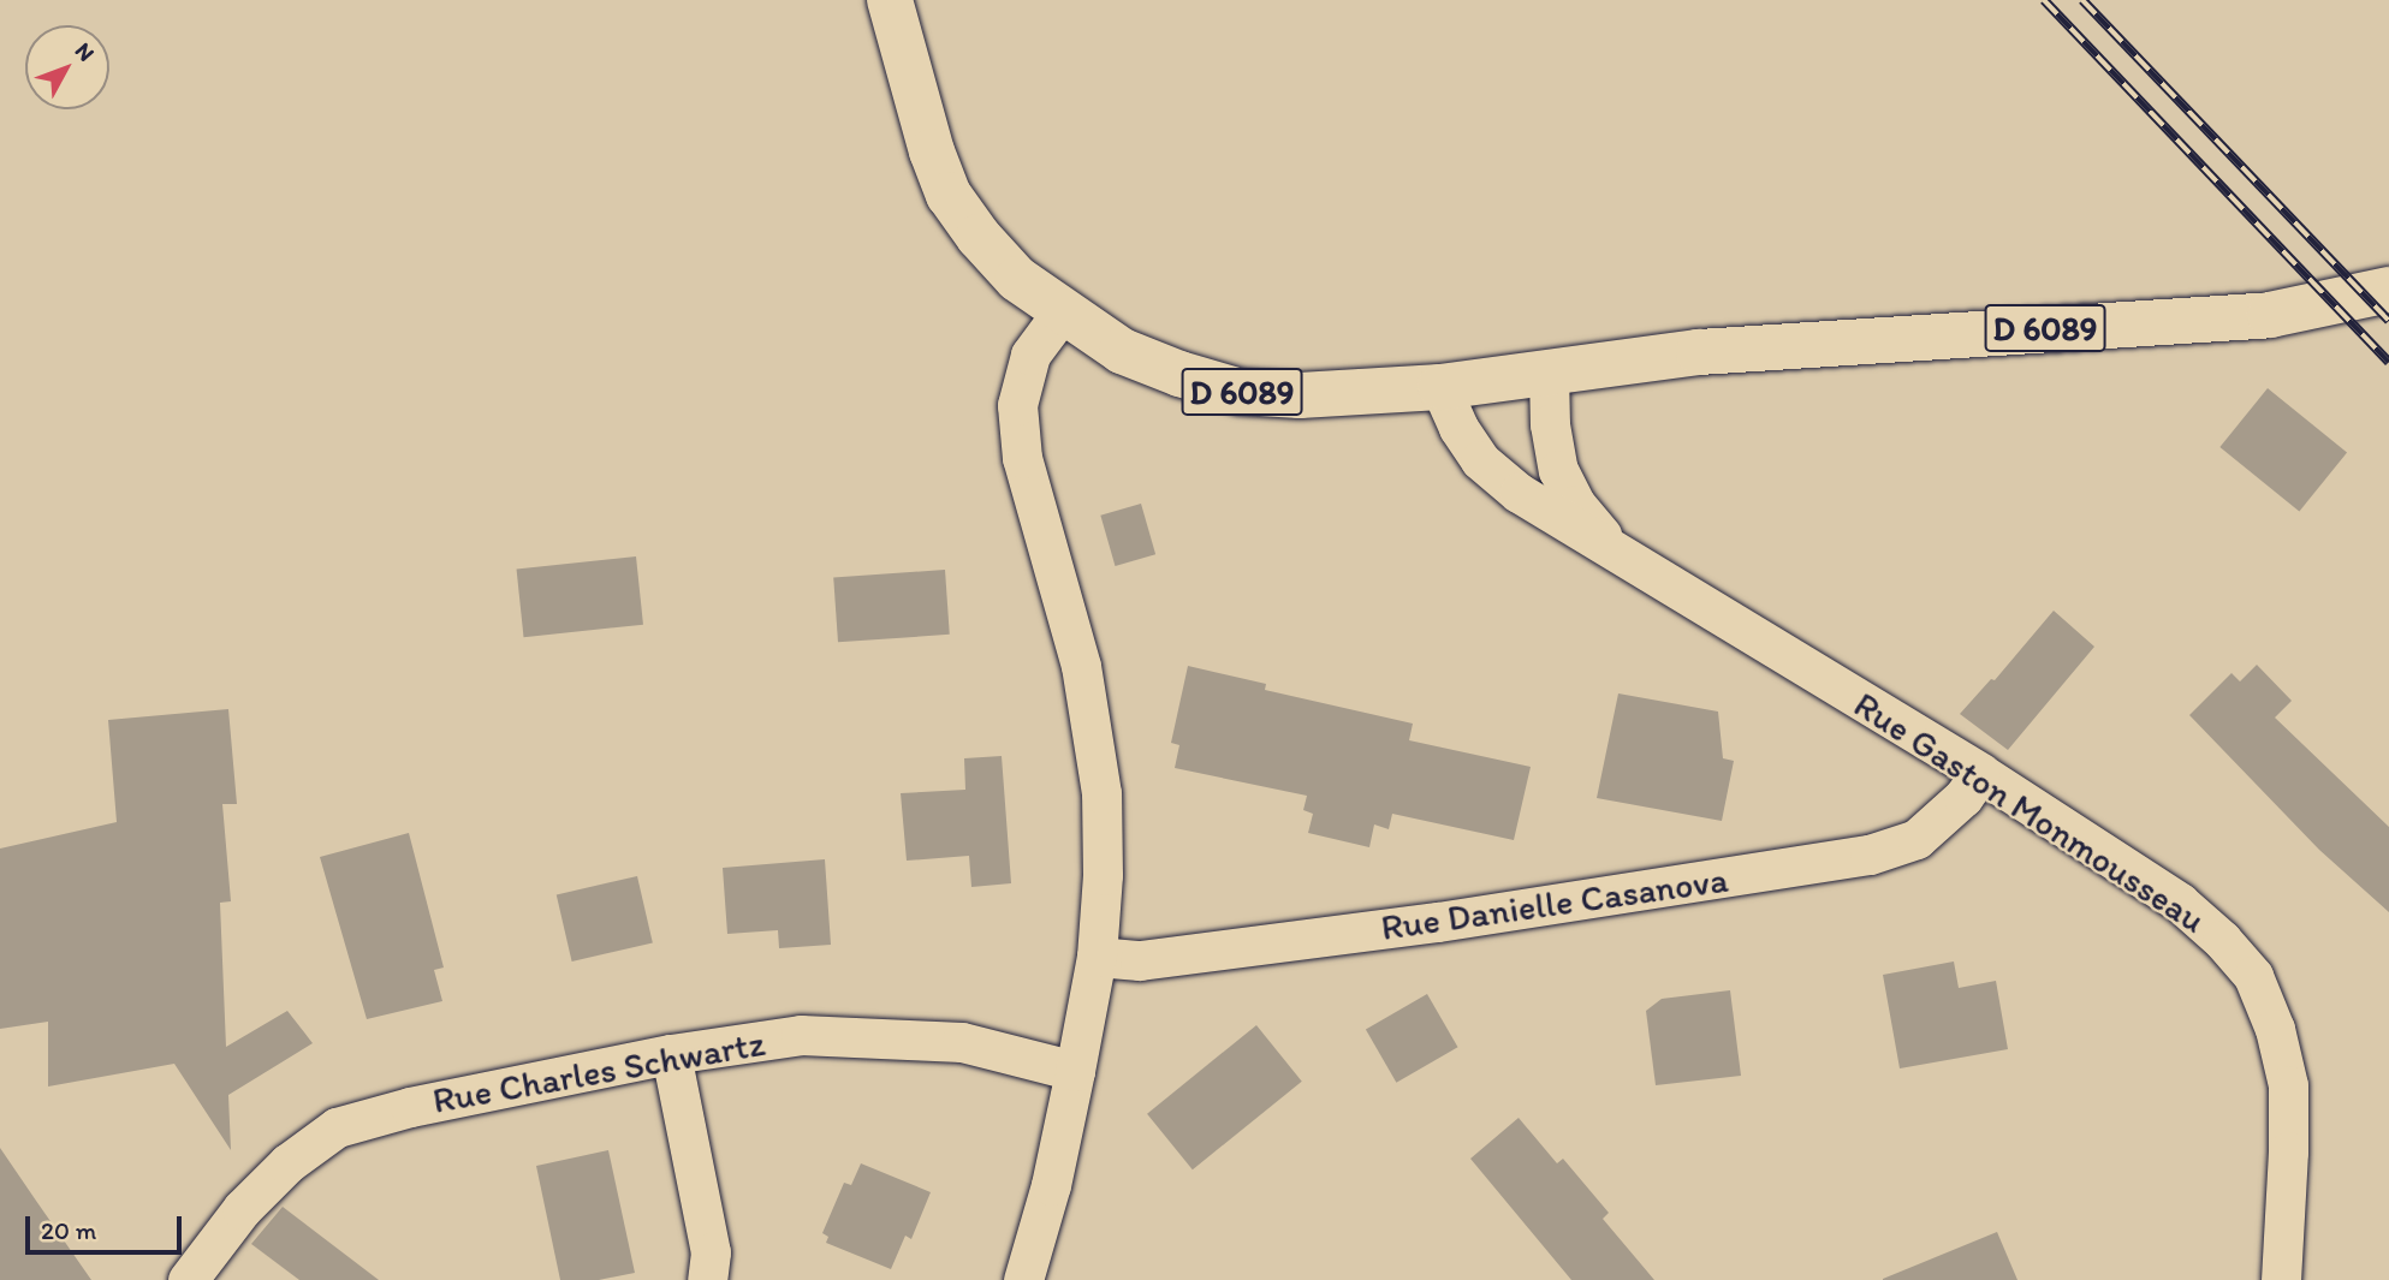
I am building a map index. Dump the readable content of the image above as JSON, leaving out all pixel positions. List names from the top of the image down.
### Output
{
  "streets": {
    "main road": ["D 6089"],
    "street": ["Rue Gaston Monmousseau", "Rue Danielle Casanova", "Rue Charles Schwartz"]
  },
  "crossings": [
    ["D 6089", "Rue Gaston Monmousseau"],
    ["Rue Gaston Monmousseau", "Rue Danielle Casanova"]
  ],
  "scale_bar": "20 m",
  "north": "top right"
}
